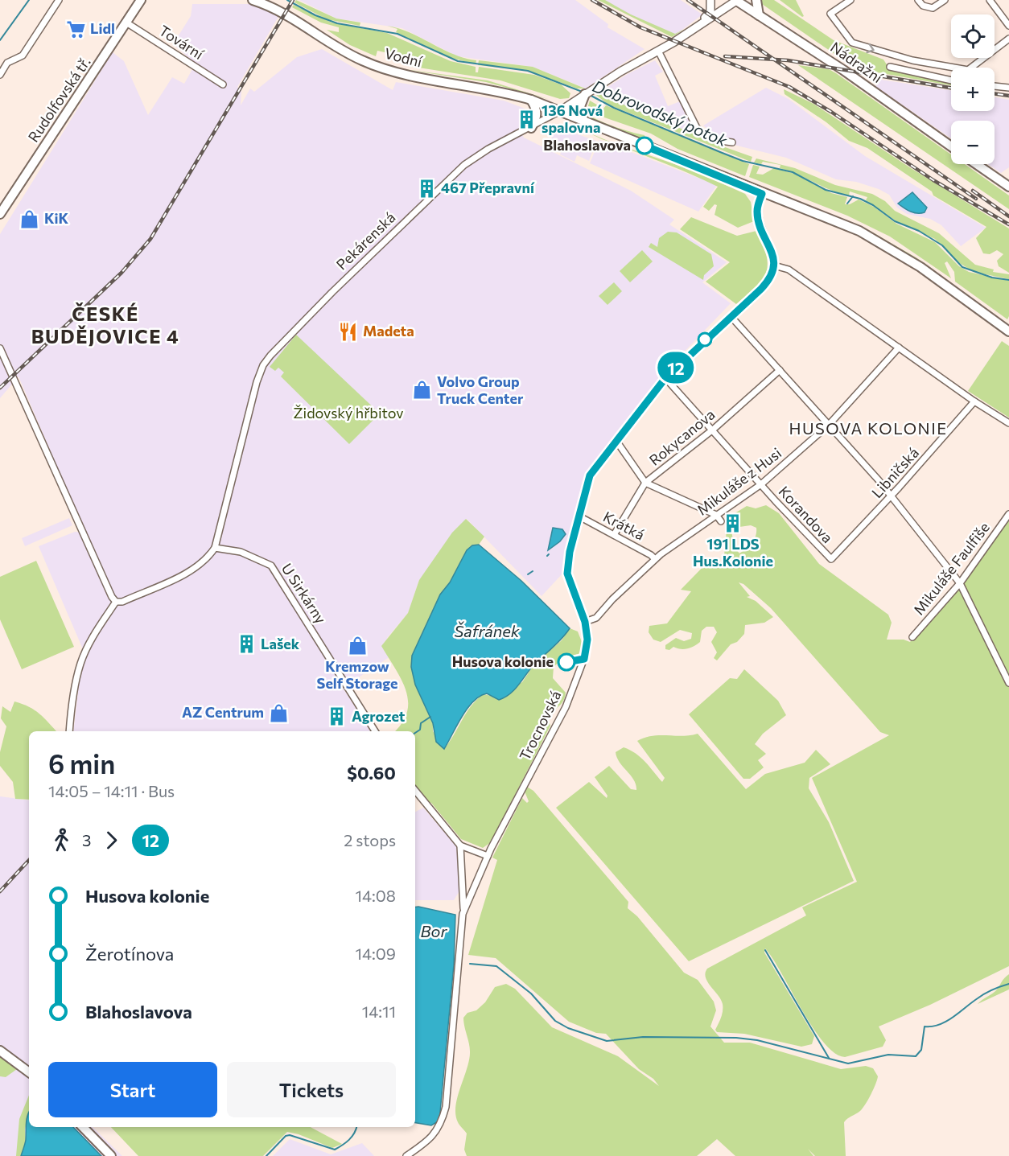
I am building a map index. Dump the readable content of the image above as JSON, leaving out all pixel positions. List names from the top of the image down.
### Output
{
  "streets": {
    "main road": ["Vodní", "Nádražní", "Rudolfovská tř."],
    "street": [
      "Tovární",
      "Pekárenská",
      "Rokycanova",
      "Libničská",
      "Mikuláše z Husi",
      "Korandova",
      "Krátká",
      "Mikuláše Faulfiše",
      "U Sirkárny",
      "Trocnovská"
    ]
  },
  "crossings": [
    ["Tovární", "Rudolfovská tř."],
    ["Vodní", "Pekárenská"],
    ["Nádražní", "Pekárenská"],
    ["Pekárenská", "U Sirkárny"],
    ["Rokycanova", "Korandova"],
    ["Rokycanova", "Krátká"],
    ["Libničská", "Korandova"],
    ["Mikuláše z Husi", "Korandova"],
    ["Mikuláše z Husi", "Krátká"],
    ["Mikuláše z Husi", "Trocnovská"],
    ["Korandova", "Trocnovská"],
    ["Krátká", "Trocnovská"]
  ],
  "districts": ["ČESKÉ BUDĚJOVICE 4", "HUSOVA KOLONIE"],
  "water": ["Dobrovodský potok", "Šafránek", "Bor"],
  "parks": ["Židovský hřbitov"],
  "places": {
    "supermarket": ["Lidl"],
    "building": [
      "136 Nová spalovna",
      "467 Přepravní",
      "191 LDS Hus.Kolonie",
      "Lašek",
      "Agrozet"
    ],
    "other": ["Blahoslavova", "Husova kolonie"],
    "shop": [
      "KiK",
      "Volvo Group Truck Center",
      "Kremzow Self Storage",
      "AZ Centrum"
    ],
    "restaurant": ["Madeta"]
  },
  "lines": ["bus line 12"],
  "page": {
    "on_map": "12",
    "map_buttons": ["+", "−"],
    "heading": ["6 min", "14:05 – 14:11 · Bus", "$0.60"],
    "legs": ["3", "12", "2 stops"],
    "list": [
      {
        "name": "Husova kolonie",
        "value": "14:08"
      },
      {
        "name": "Žerotínova",
        "value": "14:09"
      },
      {
        "name": "Blahoslavova",
        "value": "14:11"
      }
    ],
    "buttons": ["Start", "Tickets"]
  }
}
